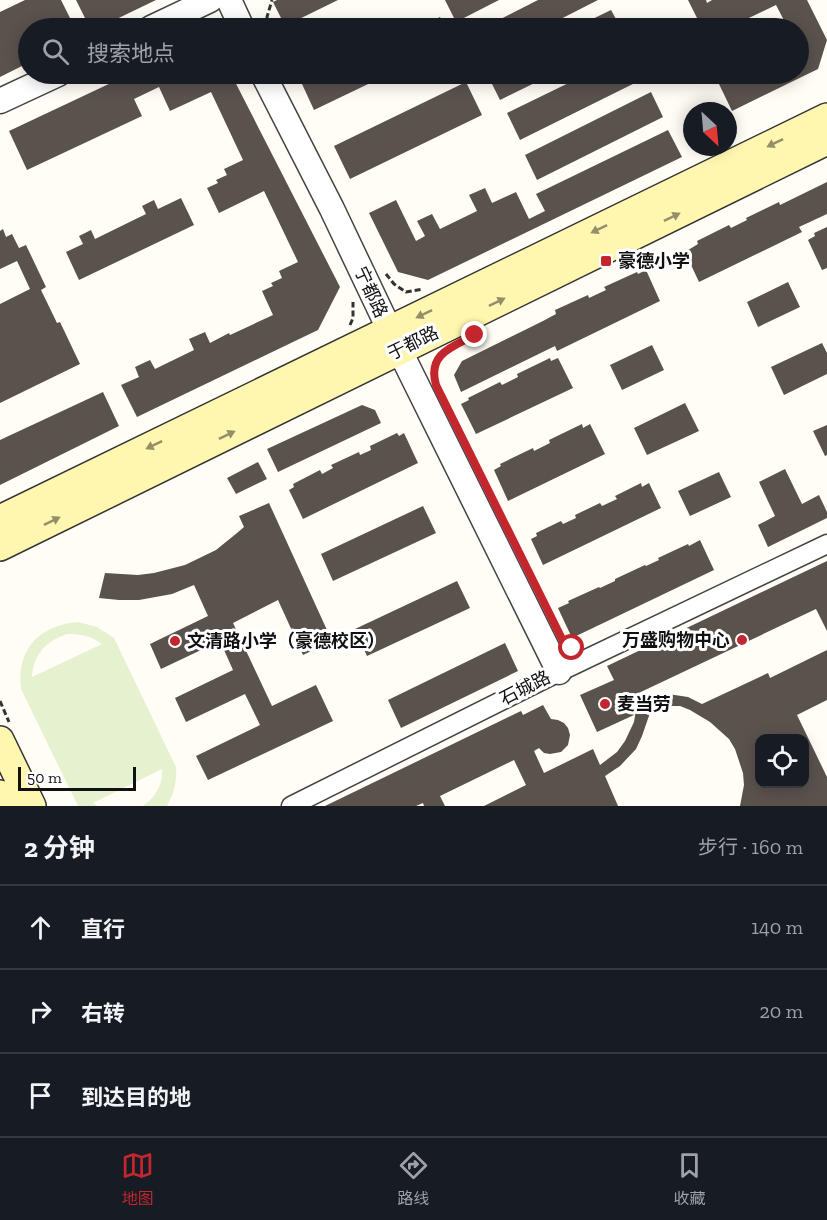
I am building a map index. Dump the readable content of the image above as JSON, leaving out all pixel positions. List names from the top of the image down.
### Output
{
  "streets": {
    "main road": ["于都路"],
    "street": ["宁都路", "石城路"]
  },
  "crossings": [
    ["宁都路", "于都路"],
    ["宁都路", "石城路"]
  ],
  "places": {
    "transit": ["豪德小学"],
    "other": ["万盛购物中心", "文清路小学（豪德校区）", "麦当劳"]
  },
  "scale_bar": "50 m",
  "north": "bottom right",
  "page": {
    "search": "搜索地点",
    "scale": "50 m",
    "heading": ["2 分钟", "步行 · 160 m"],
    "list": [
      ["直行", "140 m"],
      ["右转", "20 m"],
      "到达目的地"
    ],
    "nav": ["地图", "路线", "收藏"]
  }
}
